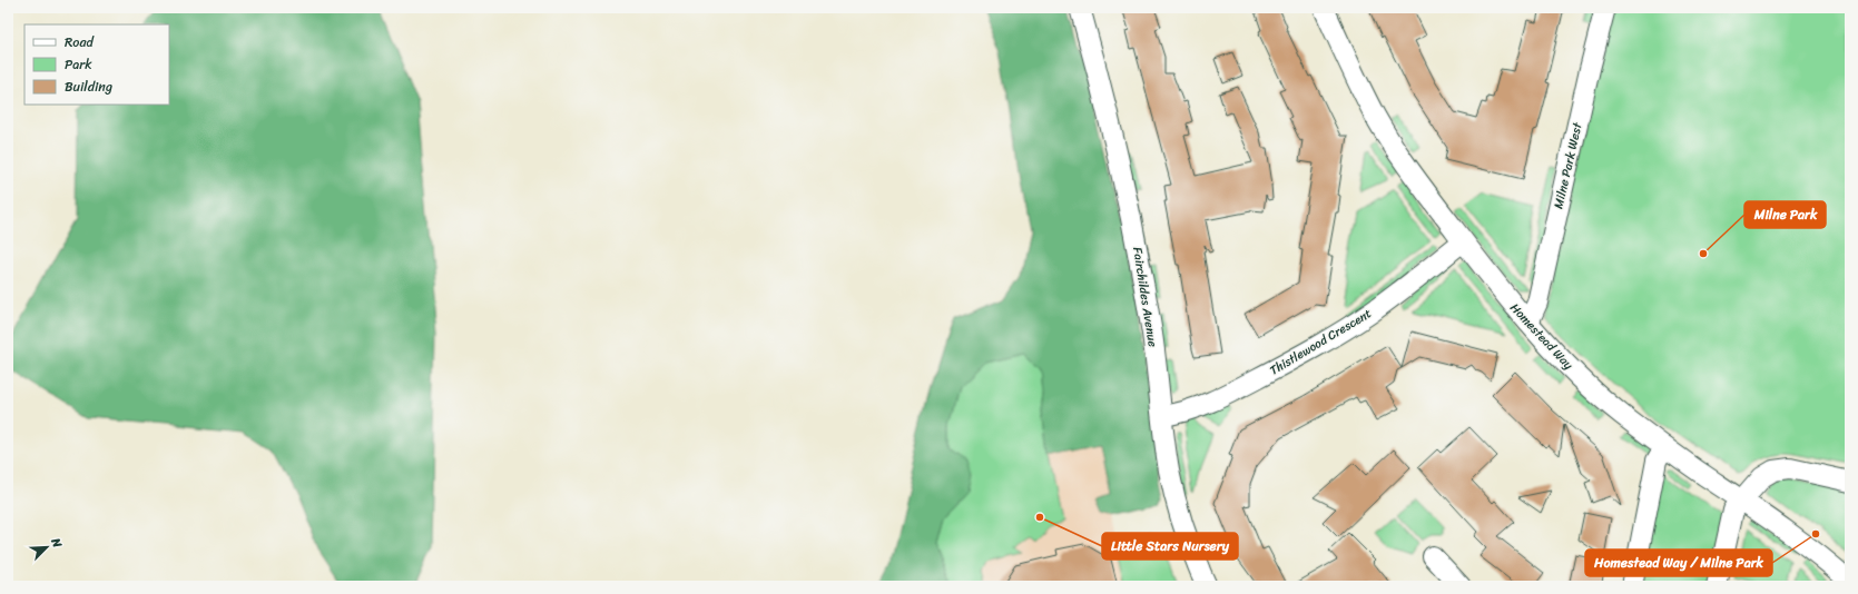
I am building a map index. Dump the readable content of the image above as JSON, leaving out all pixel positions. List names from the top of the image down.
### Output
{
  "streets": {
    "street": [
      "Milne Park West",
      "Fairchildes Avenue",
      "Homestead Way",
      "Thistlewood Crescent"
    ]
  },
  "crossings": [
    ["Milne Park West", "Homestead Way"],
    ["Fairchildes Avenue", "Thistlewood Crescent"],
    ["Homestead Way", "Thistlewood Crescent"]
  ],
  "places": ["Milne Park", "Little Stars Nursery", "Homestead Way / Milne Park"],
  "legend": ["Road", "Park", "Building"],
  "north": "top right"
}
